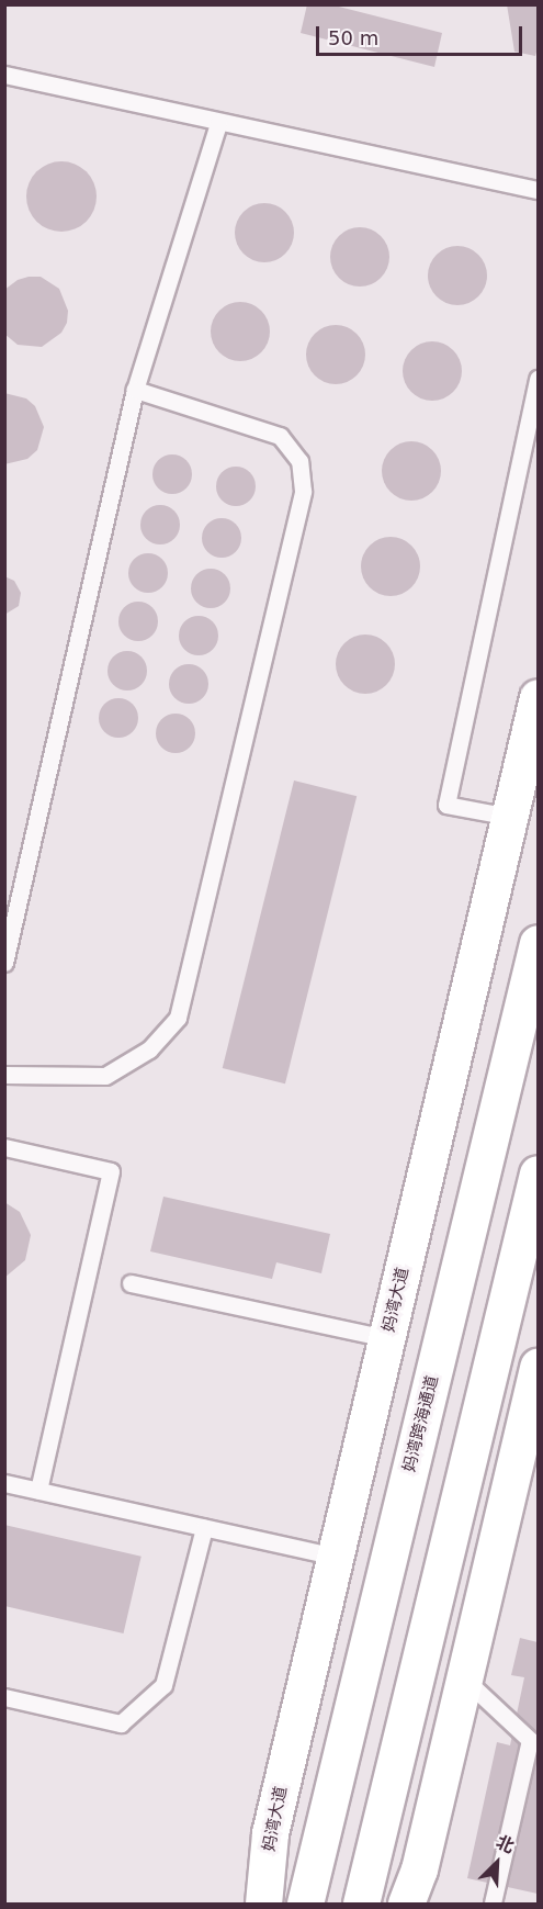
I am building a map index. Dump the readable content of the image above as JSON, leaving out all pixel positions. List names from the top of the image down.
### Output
{
  "streets": {
    "main road": ["妈湾大道", "妈湾跨海通道"]
  },
  "scale_bar": "50 m",
  "north": "top right"
}
